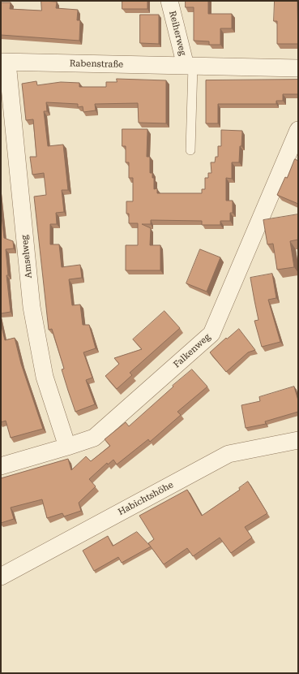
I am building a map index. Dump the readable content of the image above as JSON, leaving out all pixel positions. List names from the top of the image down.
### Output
{
  "streets": {
    "street": [
      "Reiherweg",
      "Rabenstraße",
      "Amselweg",
      "Falkenweg",
      "Habichtshöhe"
    ]
  },
  "crossings": [
    ["Reiherweg", "Rabenstraße"],
    ["Rabenstraße", "Amselweg"],
    ["Amselweg", "Falkenweg"]
  ]
}
